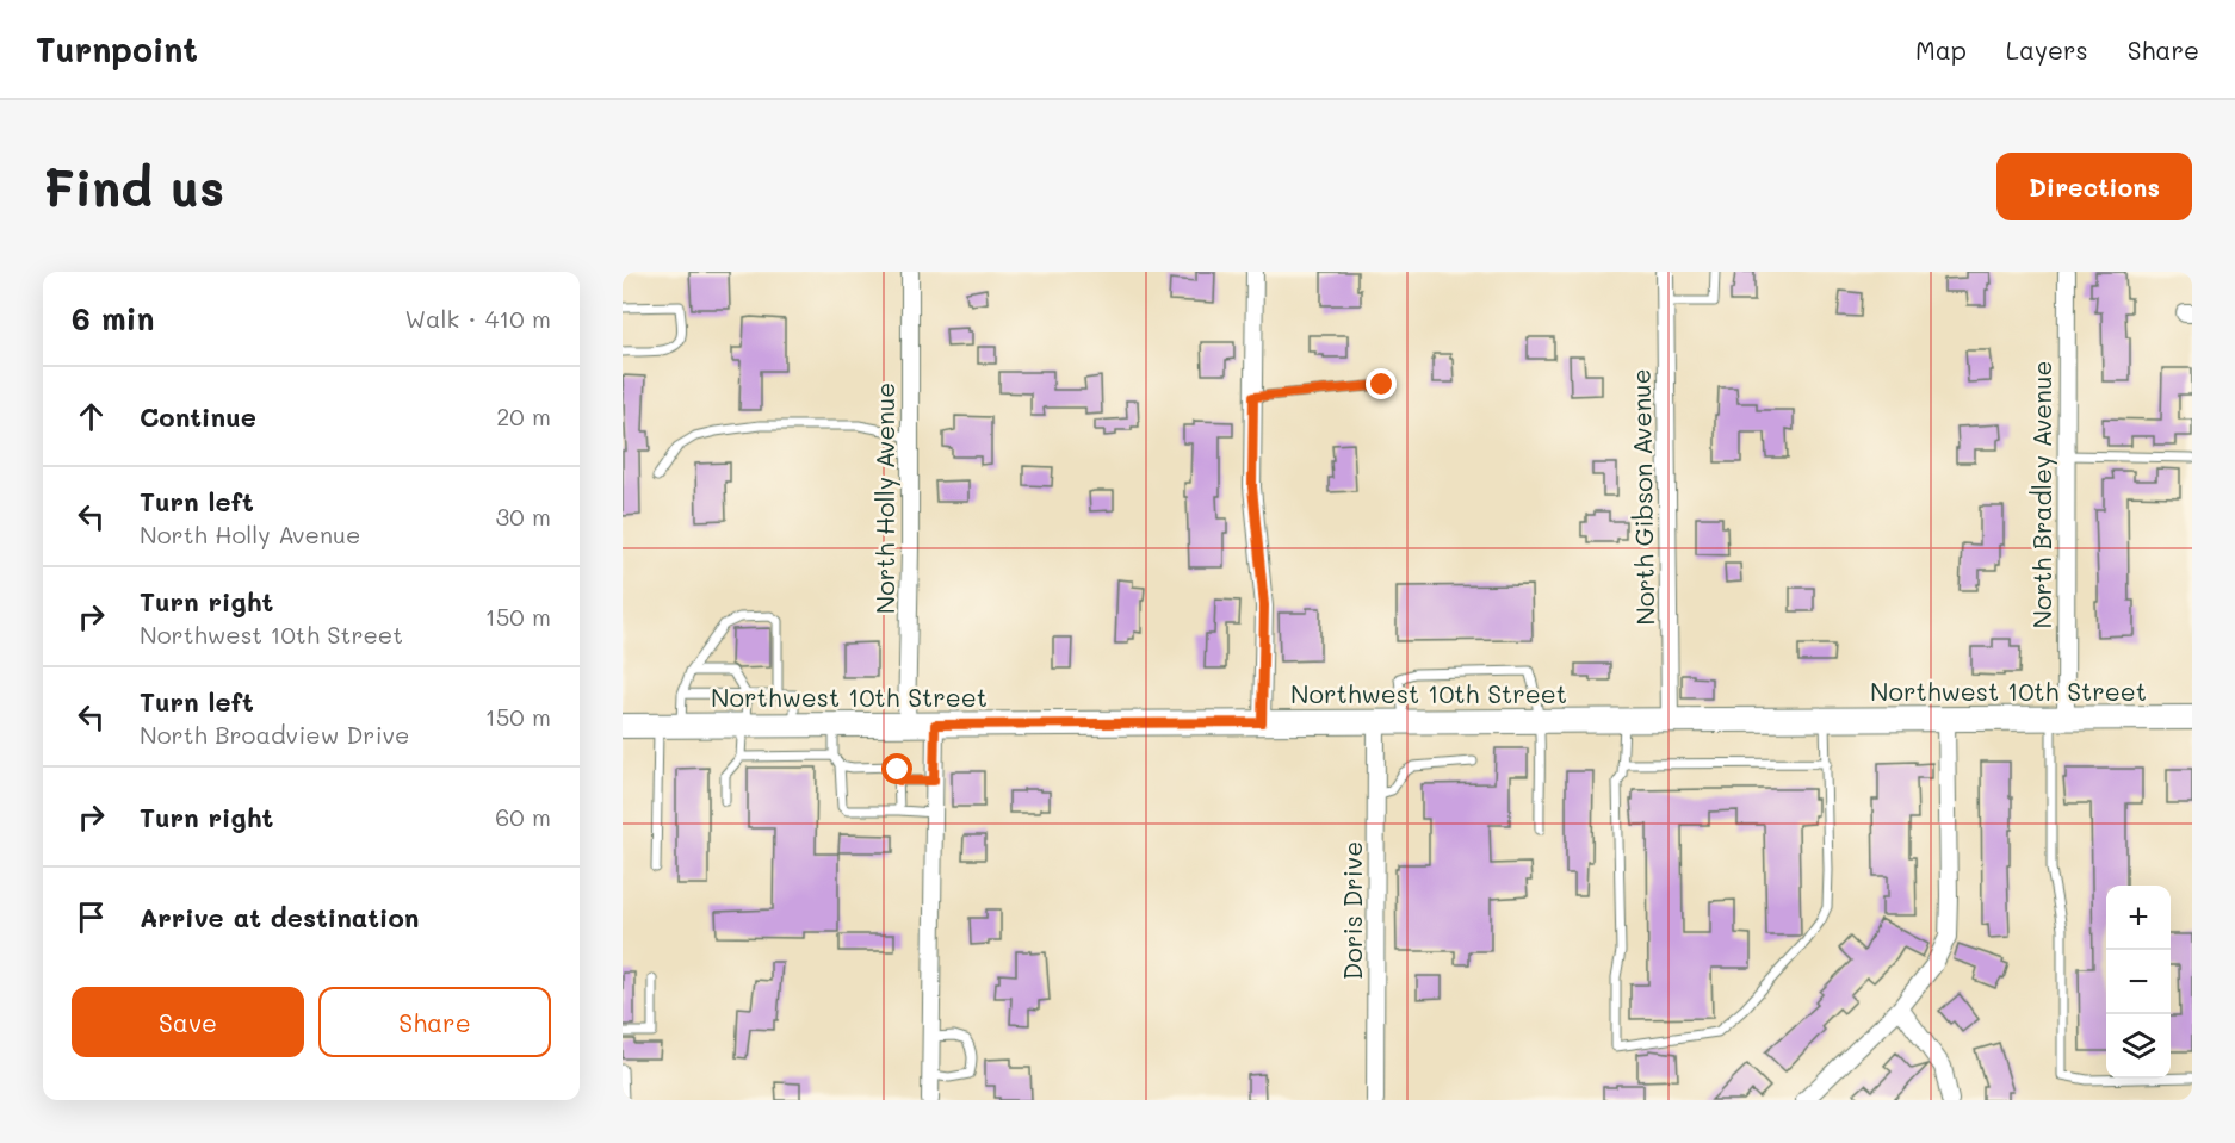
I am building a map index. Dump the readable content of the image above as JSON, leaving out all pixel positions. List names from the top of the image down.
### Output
{
  "streets": {
    "main road": ["Northwest 10th Street"],
    "street": [
      "North Bradley Avenue",
      "North Gibson Avenue",
      "North Holly Avenue",
      "Doris Drive"
    ]
  },
  "crossings": [
    ["North Bradley Avenue", "Northwest 10th Street"],
    ["North Gibson Avenue", "Northwest 10th Street"],
    ["North Holly Avenue", "Northwest 10th Street"],
    ["Northwest 10th Street", "Doris Drive"]
  ],
  "page": {
    "header": "Turnpoint",
    "nav": ["Map", "Layers", "Share"],
    "buttons": [
      "Directions",
      ["Save", "Share"]
    ],
    "title": "Find us",
    "heading": ["6 min", "Walk · 410 m"],
    "list": [
      ["Continue", "20 m"],
      ["Turn left", "North Holly Avenue", "30 m"],
      ["Turn right", "Northwest 10th Street", "150 m"],
      ["Turn left", "North Broadview Drive", "150 m"],
      ["Turn right", "60 m"],
      "Arrive at destination"
    ],
    "map_buttons": ["+", "−"]
  }
}
